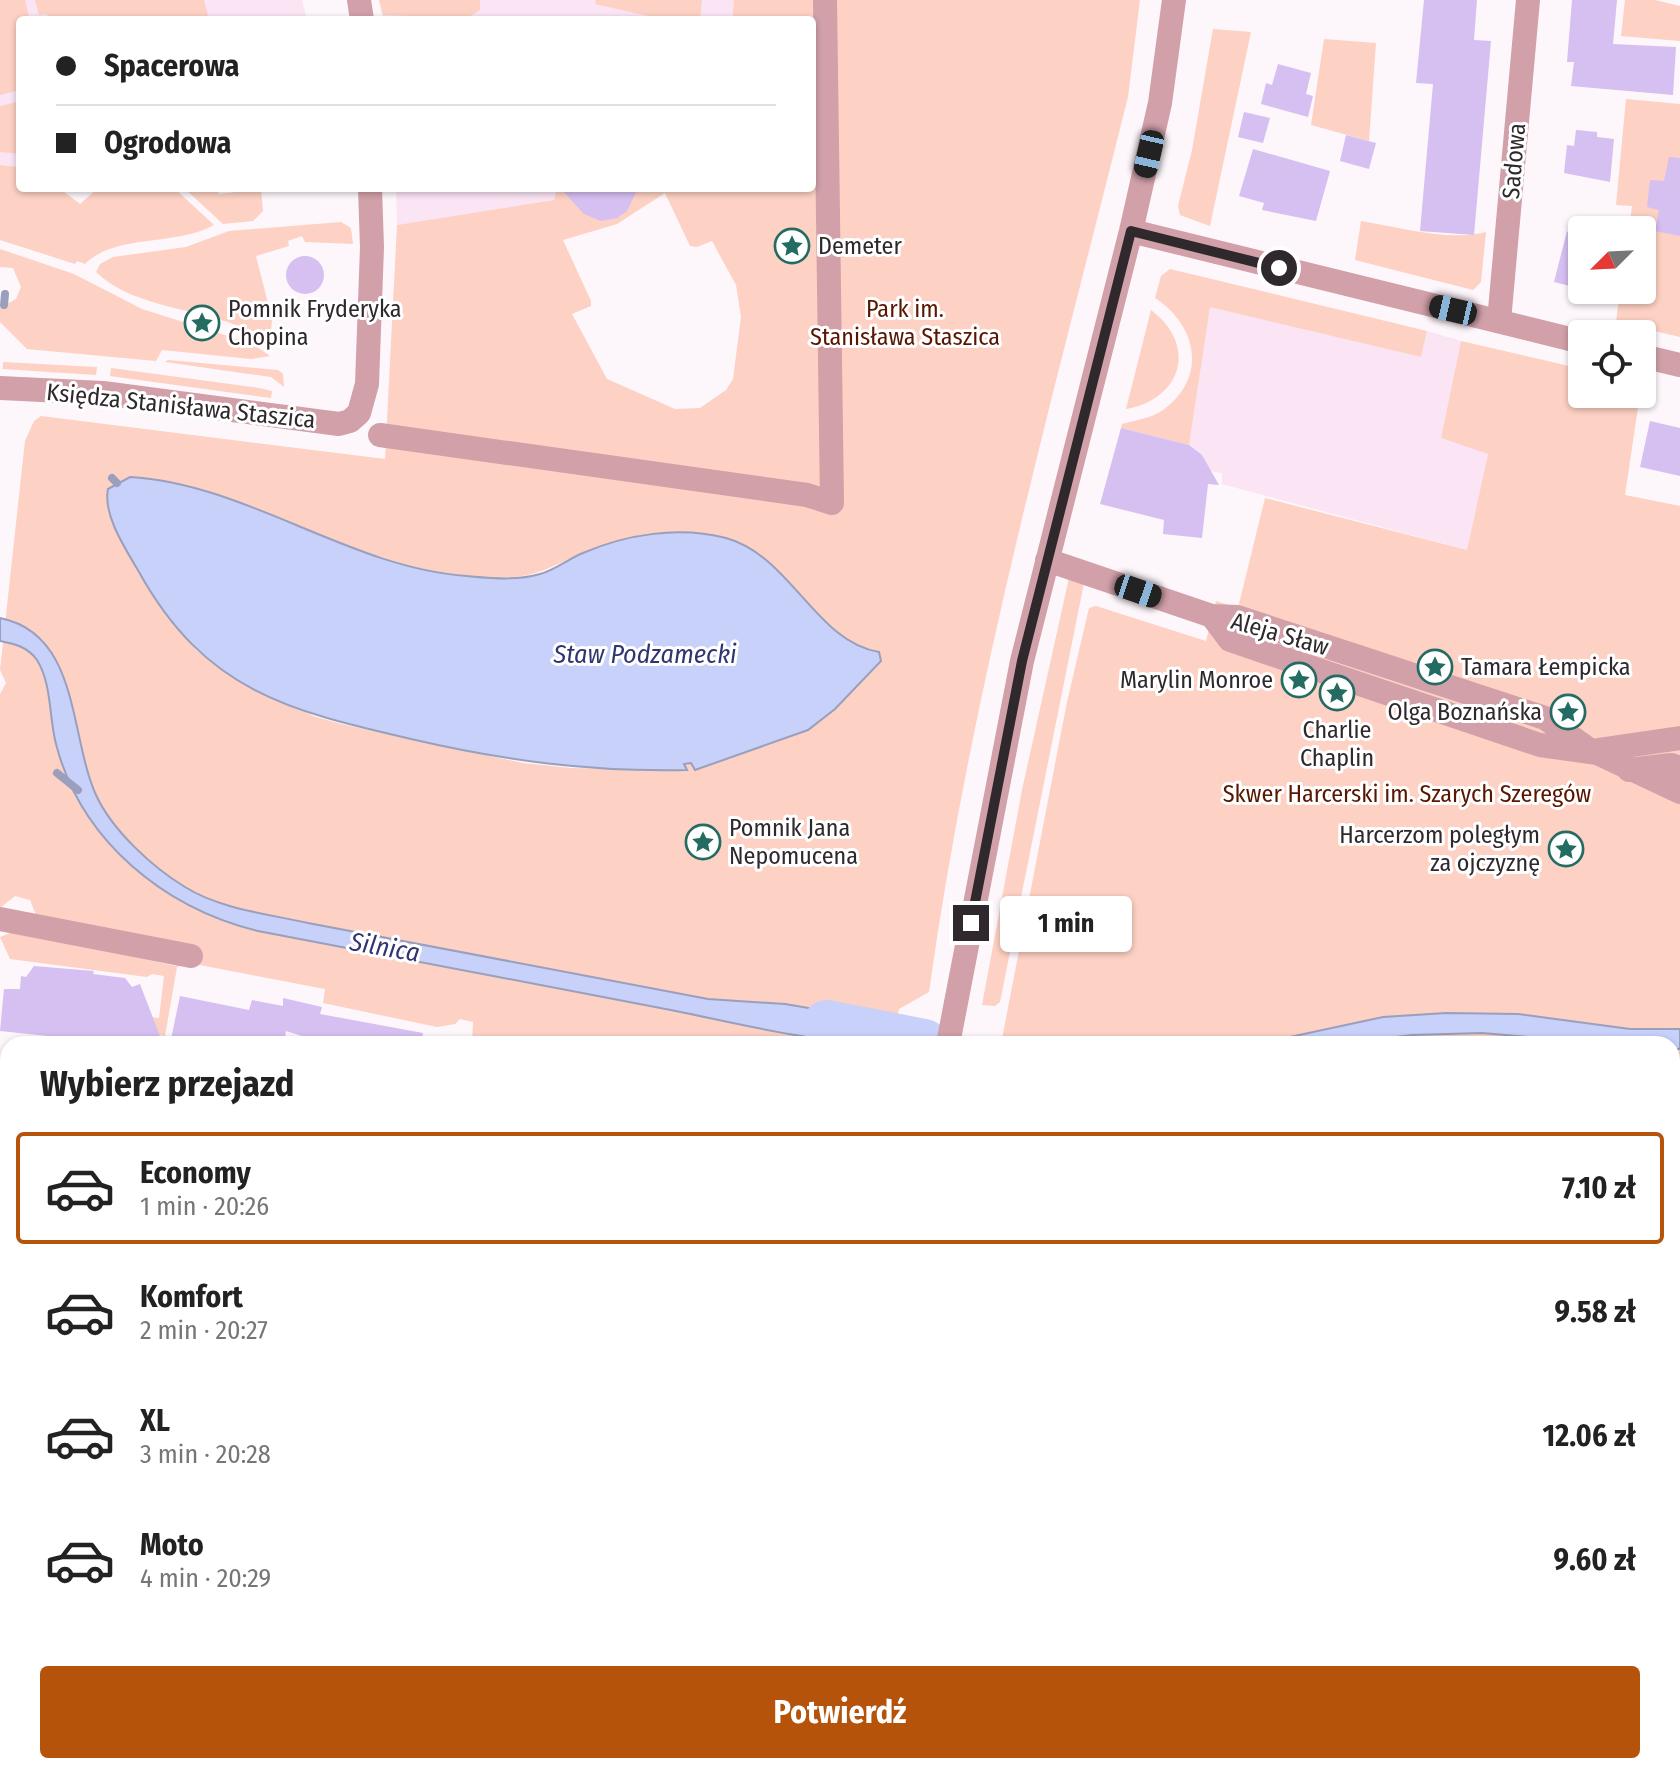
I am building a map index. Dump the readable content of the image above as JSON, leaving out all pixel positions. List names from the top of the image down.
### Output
{
  "streets": {
    "street": ["Sadowa", "Księdza Stanisława Staszica", "Aleja Sław"]
  },
  "water": ["Staw Podzamecki", "Silnica"],
  "parks": ["Park im. Stanisława Staszica", "Skwer Harcerski im. Szarych Szeregów"],
  "places": {
    "place": [
      "Demeter",
      "Pomnik Fryderyka Chopina",
      "Tamara Łempicka",
      "Marylin Monroe",
      "Charlie Chaplin",
      "Olga Boznańska",
      "Pomnik Jana Nepomucena",
      "Harcerzom poległym za ojczyznę"
    ]
  },
  "north": "bottom left",
  "page": {
    "banner": ["Spacerowa", "Ogrodowa"],
    "bubble": "1 min",
    "heading": "Wybierz przejazd",
    "list": [
      {
        "name": "Economy",
        "note": "1 min · 20:26",
        "value": "7.10 zł"
      },
      {
        "name": "Komfort",
        "note": "2 min · 20:27",
        "value": "9.58 zł"
      },
      {
        "name": "XL",
        "note": "3 min · 20:28",
        "value": "12.06 zł"
      },
      {
        "name": "Moto",
        "note": "4 min · 20:29",
        "value": "9.60 zł"
      }
    ],
    "buttons": "Potwierdź"
  }
}
